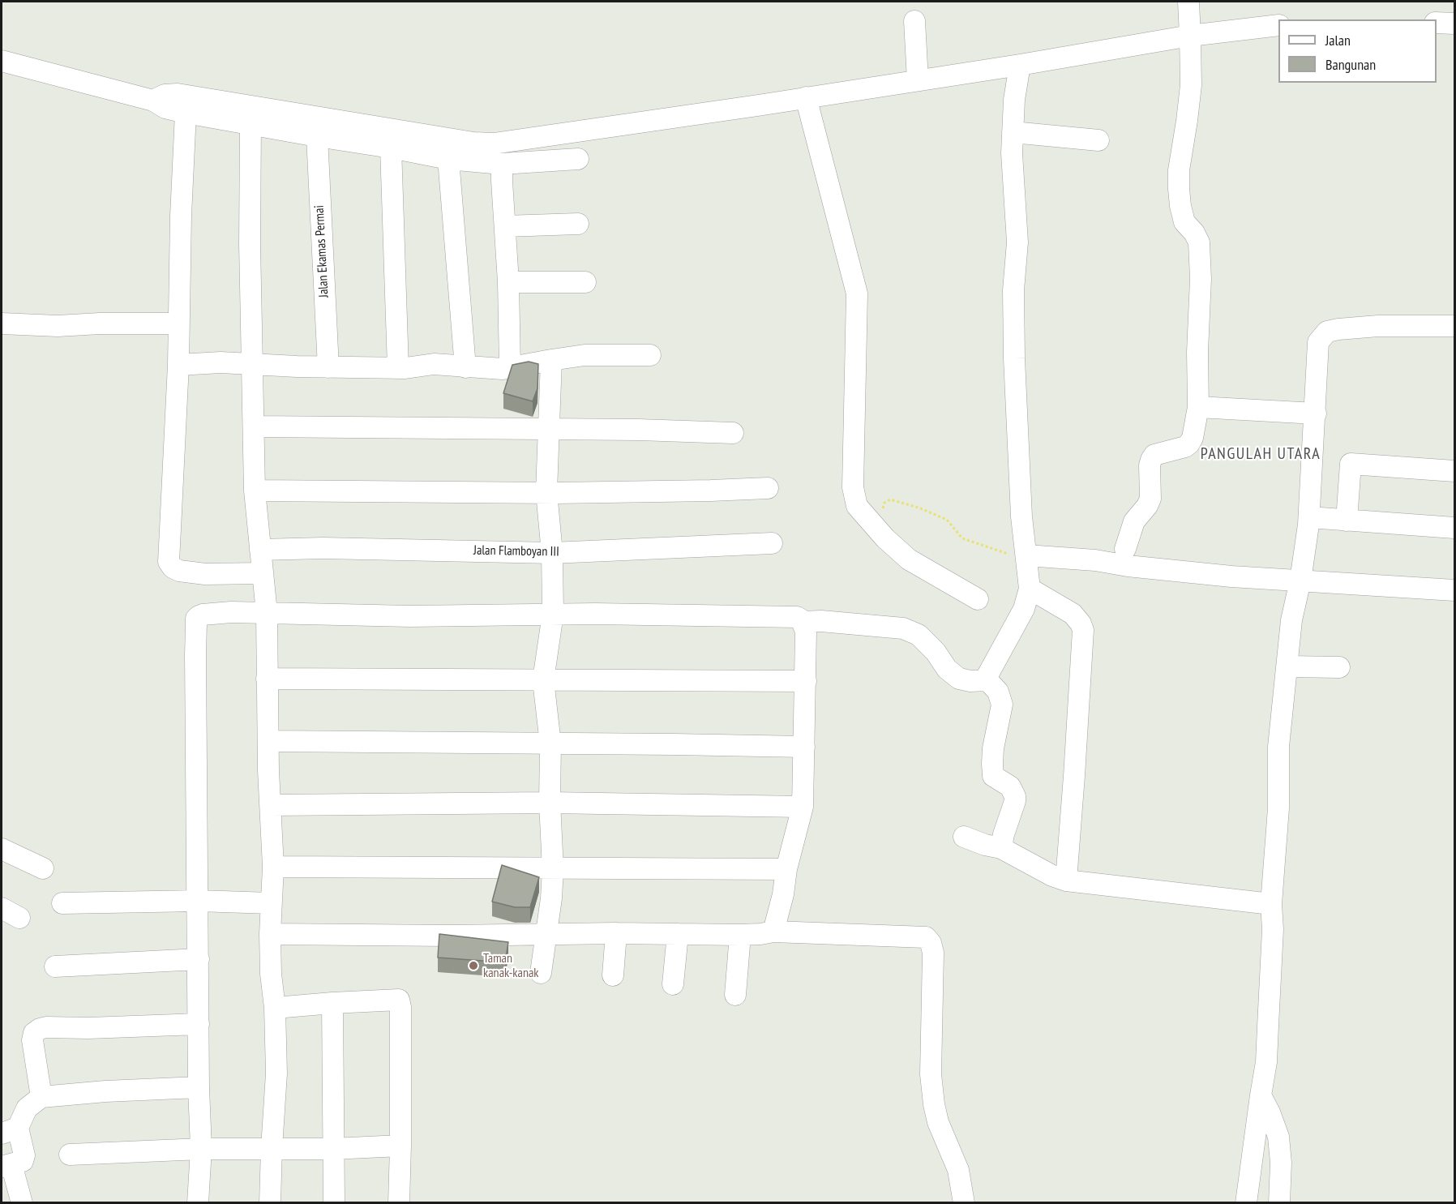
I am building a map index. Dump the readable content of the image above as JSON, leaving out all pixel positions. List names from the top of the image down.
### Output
{
  "streets": {
    "street": ["Jalan Ekamas Permai", "Jalan Flamboyan III"]
  },
  "districts": ["PANGULAH UTARA"],
  "places": ["Taman kanak-kanak"],
  "legend": ["Jalan", "Bangunan"]
}
